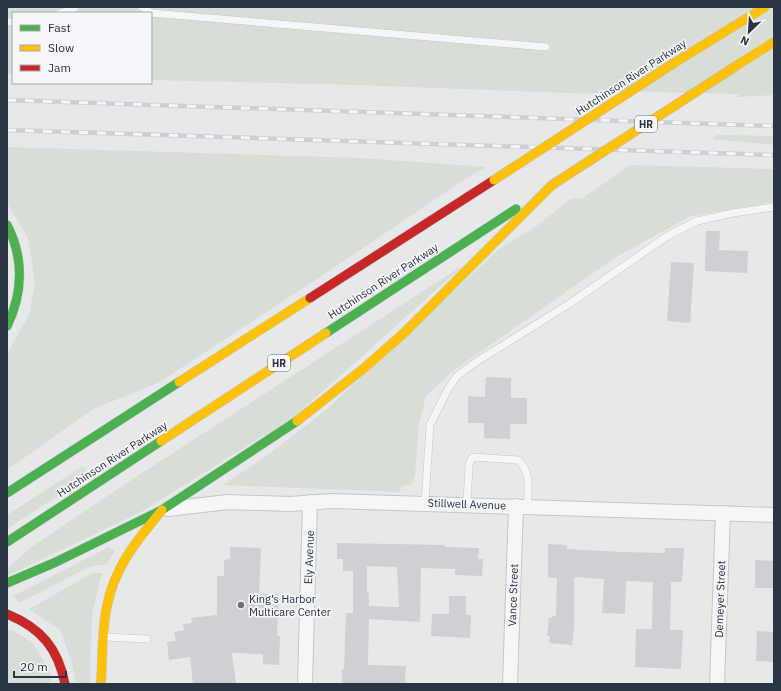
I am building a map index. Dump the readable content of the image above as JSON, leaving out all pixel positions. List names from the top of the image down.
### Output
{
  "streets": {
    "main road": ["Hutchinson River Parkway", "HR"],
    "street": [
      "Stillwell Avenue",
      "Ely Avenue",
      "Vance Street",
      "Demeyer Street"
    ]
  },
  "crossings": [
    ["Stillwell Avenue", "Ely Avenue"],
    ["Stillwell Avenue", "Vance Street"],
    ["Stillwell Avenue", "Demeyer Street"]
  ],
  "places": ["King’s Harbor Multicare Center"],
  "legend": ["Fast", "Slow", "Jam"],
  "scale_bar": "20 m",
  "north": "bottom left"
}
